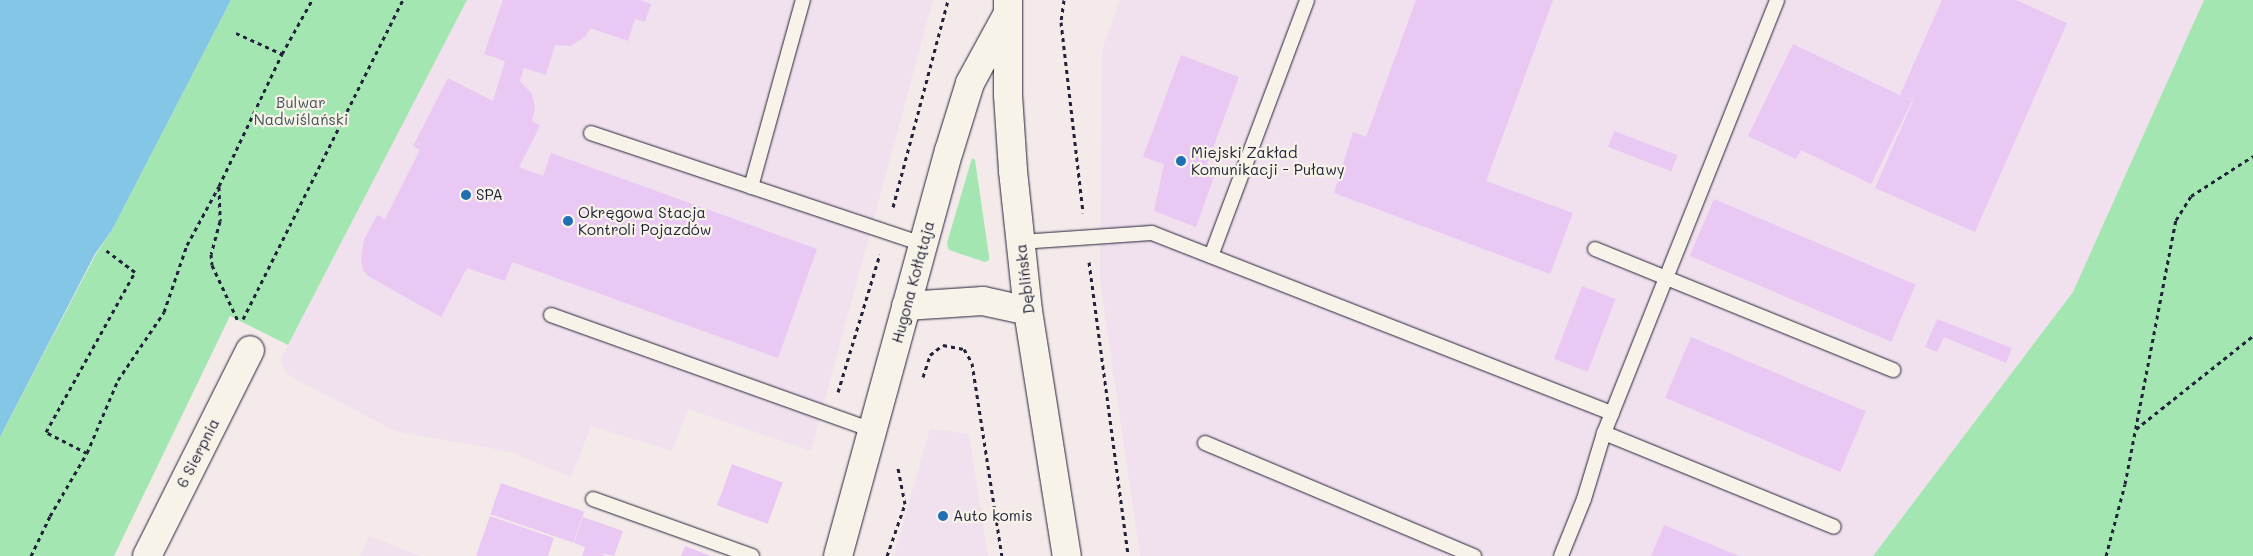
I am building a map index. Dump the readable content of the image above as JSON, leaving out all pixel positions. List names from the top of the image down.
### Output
{
  "streets": {
    "street": ["Dęblińska", "Hugona Kołłątaja", "6 Sierpnia"]
  },
  "crossings": [
    ["Dęblińska", "Hugona Kołłątaja"]
  ],
  "parks": ["Bulwar Nadwiślański"],
  "places": [
    "Miejski Zakład Komunikacji - Puławy",
    "SPA",
    "Okręgowa Stacja Kontroli Pojazdów",
    "Auto komis"
  ]
}
